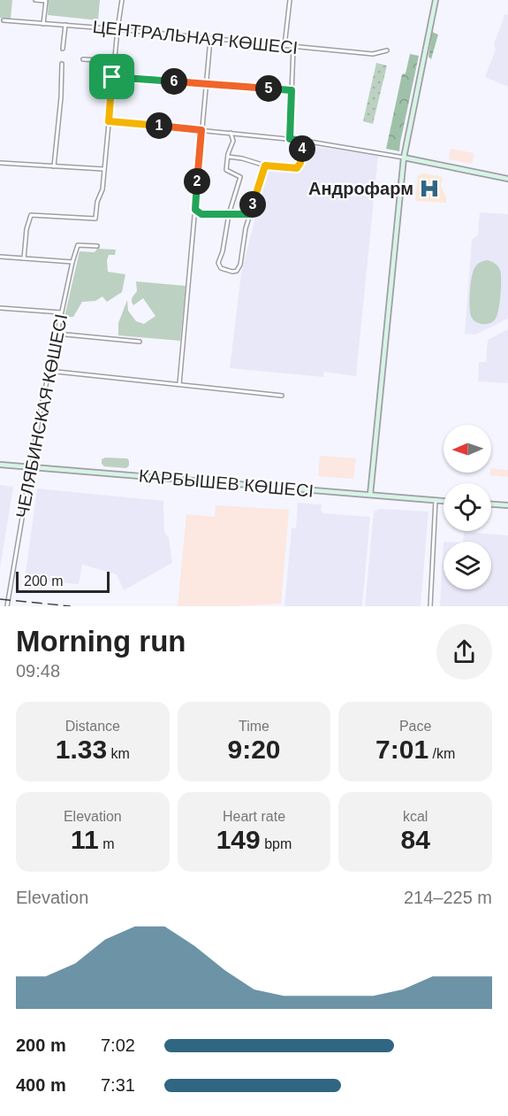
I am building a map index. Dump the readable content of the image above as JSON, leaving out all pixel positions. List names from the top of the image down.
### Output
{
  "streets": {
    "street": ["ЦЕНТРАЛЬНАЯ КӨШЕСІ", "ЧЕЛЯБИНСКАЯ КӨШЕСІ", "КАРБЫШЕВ КӨШЕСІ"]
  },
  "crossings": [
    ["ЧЕЛЯБИНСКАЯ КӨШЕСІ", "КАРБЫШЕВ КӨШЕСІ"]
  ],
  "places": {
    "hospital": ["Андрофарм"]
  },
  "scale_bar": "200 m",
  "north": "left",
  "page": {
    "pins": [
      "6",
      "5",
      "1",
      "4",
      "2",
      "3"
    ],
    "scale": "200 m",
    "heading": ["Morning run", "09:48"],
    "stats": [
      ["Distance", "1.33 km"],
      ["Time", "9:20"],
      ["Pace", "7:01 /km"],
      ["Elevation", "11 m"],
      ["Heart rate", "149 bpm"],
      ["kcal", "84"]
    ],
    "chart": ["Elevation", "214–225 m"],
    "list": [
      {
        "name": "200 m",
        "note": "7:02"
      },
      {
        "name": "400 m",
        "note": "7:31"
      }
    ]
  }
}
